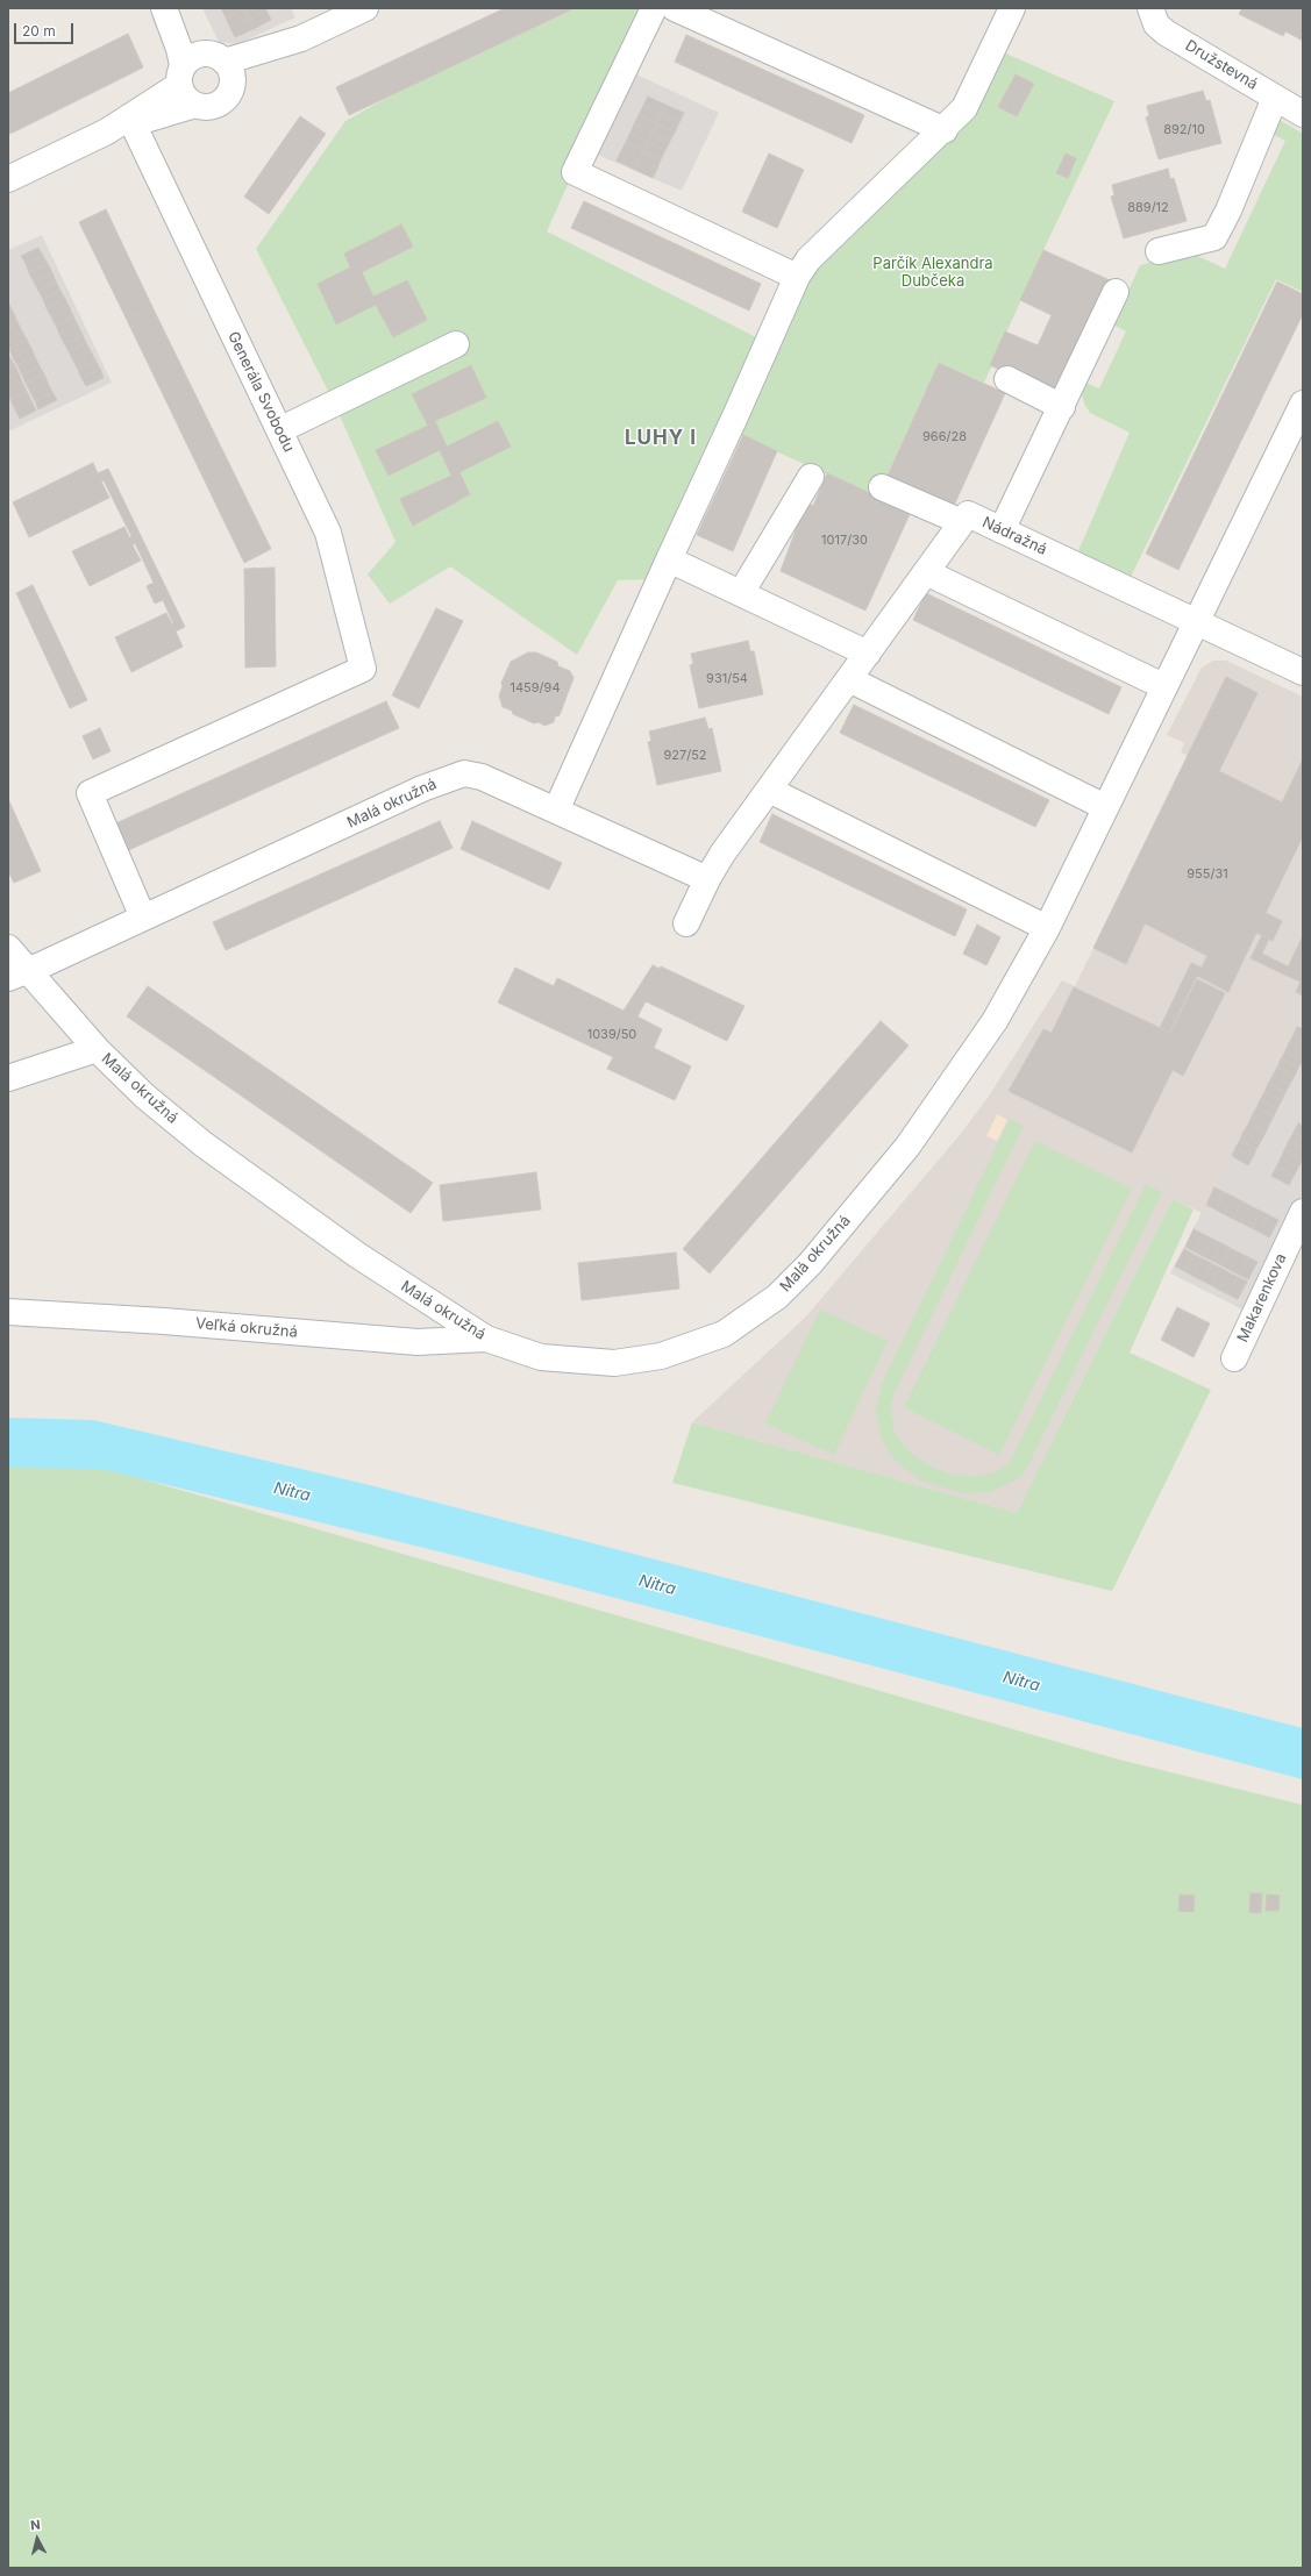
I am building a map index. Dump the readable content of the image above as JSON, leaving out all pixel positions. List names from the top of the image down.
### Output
{
  "streets": {
    "street": [
      "Družstevná",
      "Generála Svobodu",
      "Nádražná",
      "Malá okružná",
      "Makarenkova",
      "Veľká okružná"
    ]
  },
  "crossings": [
    ["Generála Svobodu", "Malá okružná"],
    ["Nádražná", "Malá okružná"],
    ["Malá okružná", "Veľká okružná"]
  ],
  "districts": ["LUHY I"],
  "water": ["Nitra"],
  "parks": ["Parčík Alexandra Dubčeka"],
  "house_numbers": [
    "892/10",
    "889/12",
    "966/28",
    "1017/30",
    "931/54",
    "1459/94",
    "927/52",
    "955/31",
    "1039/50"
  ],
  "scale_bar": "20 m",
  "north": "top"
}
